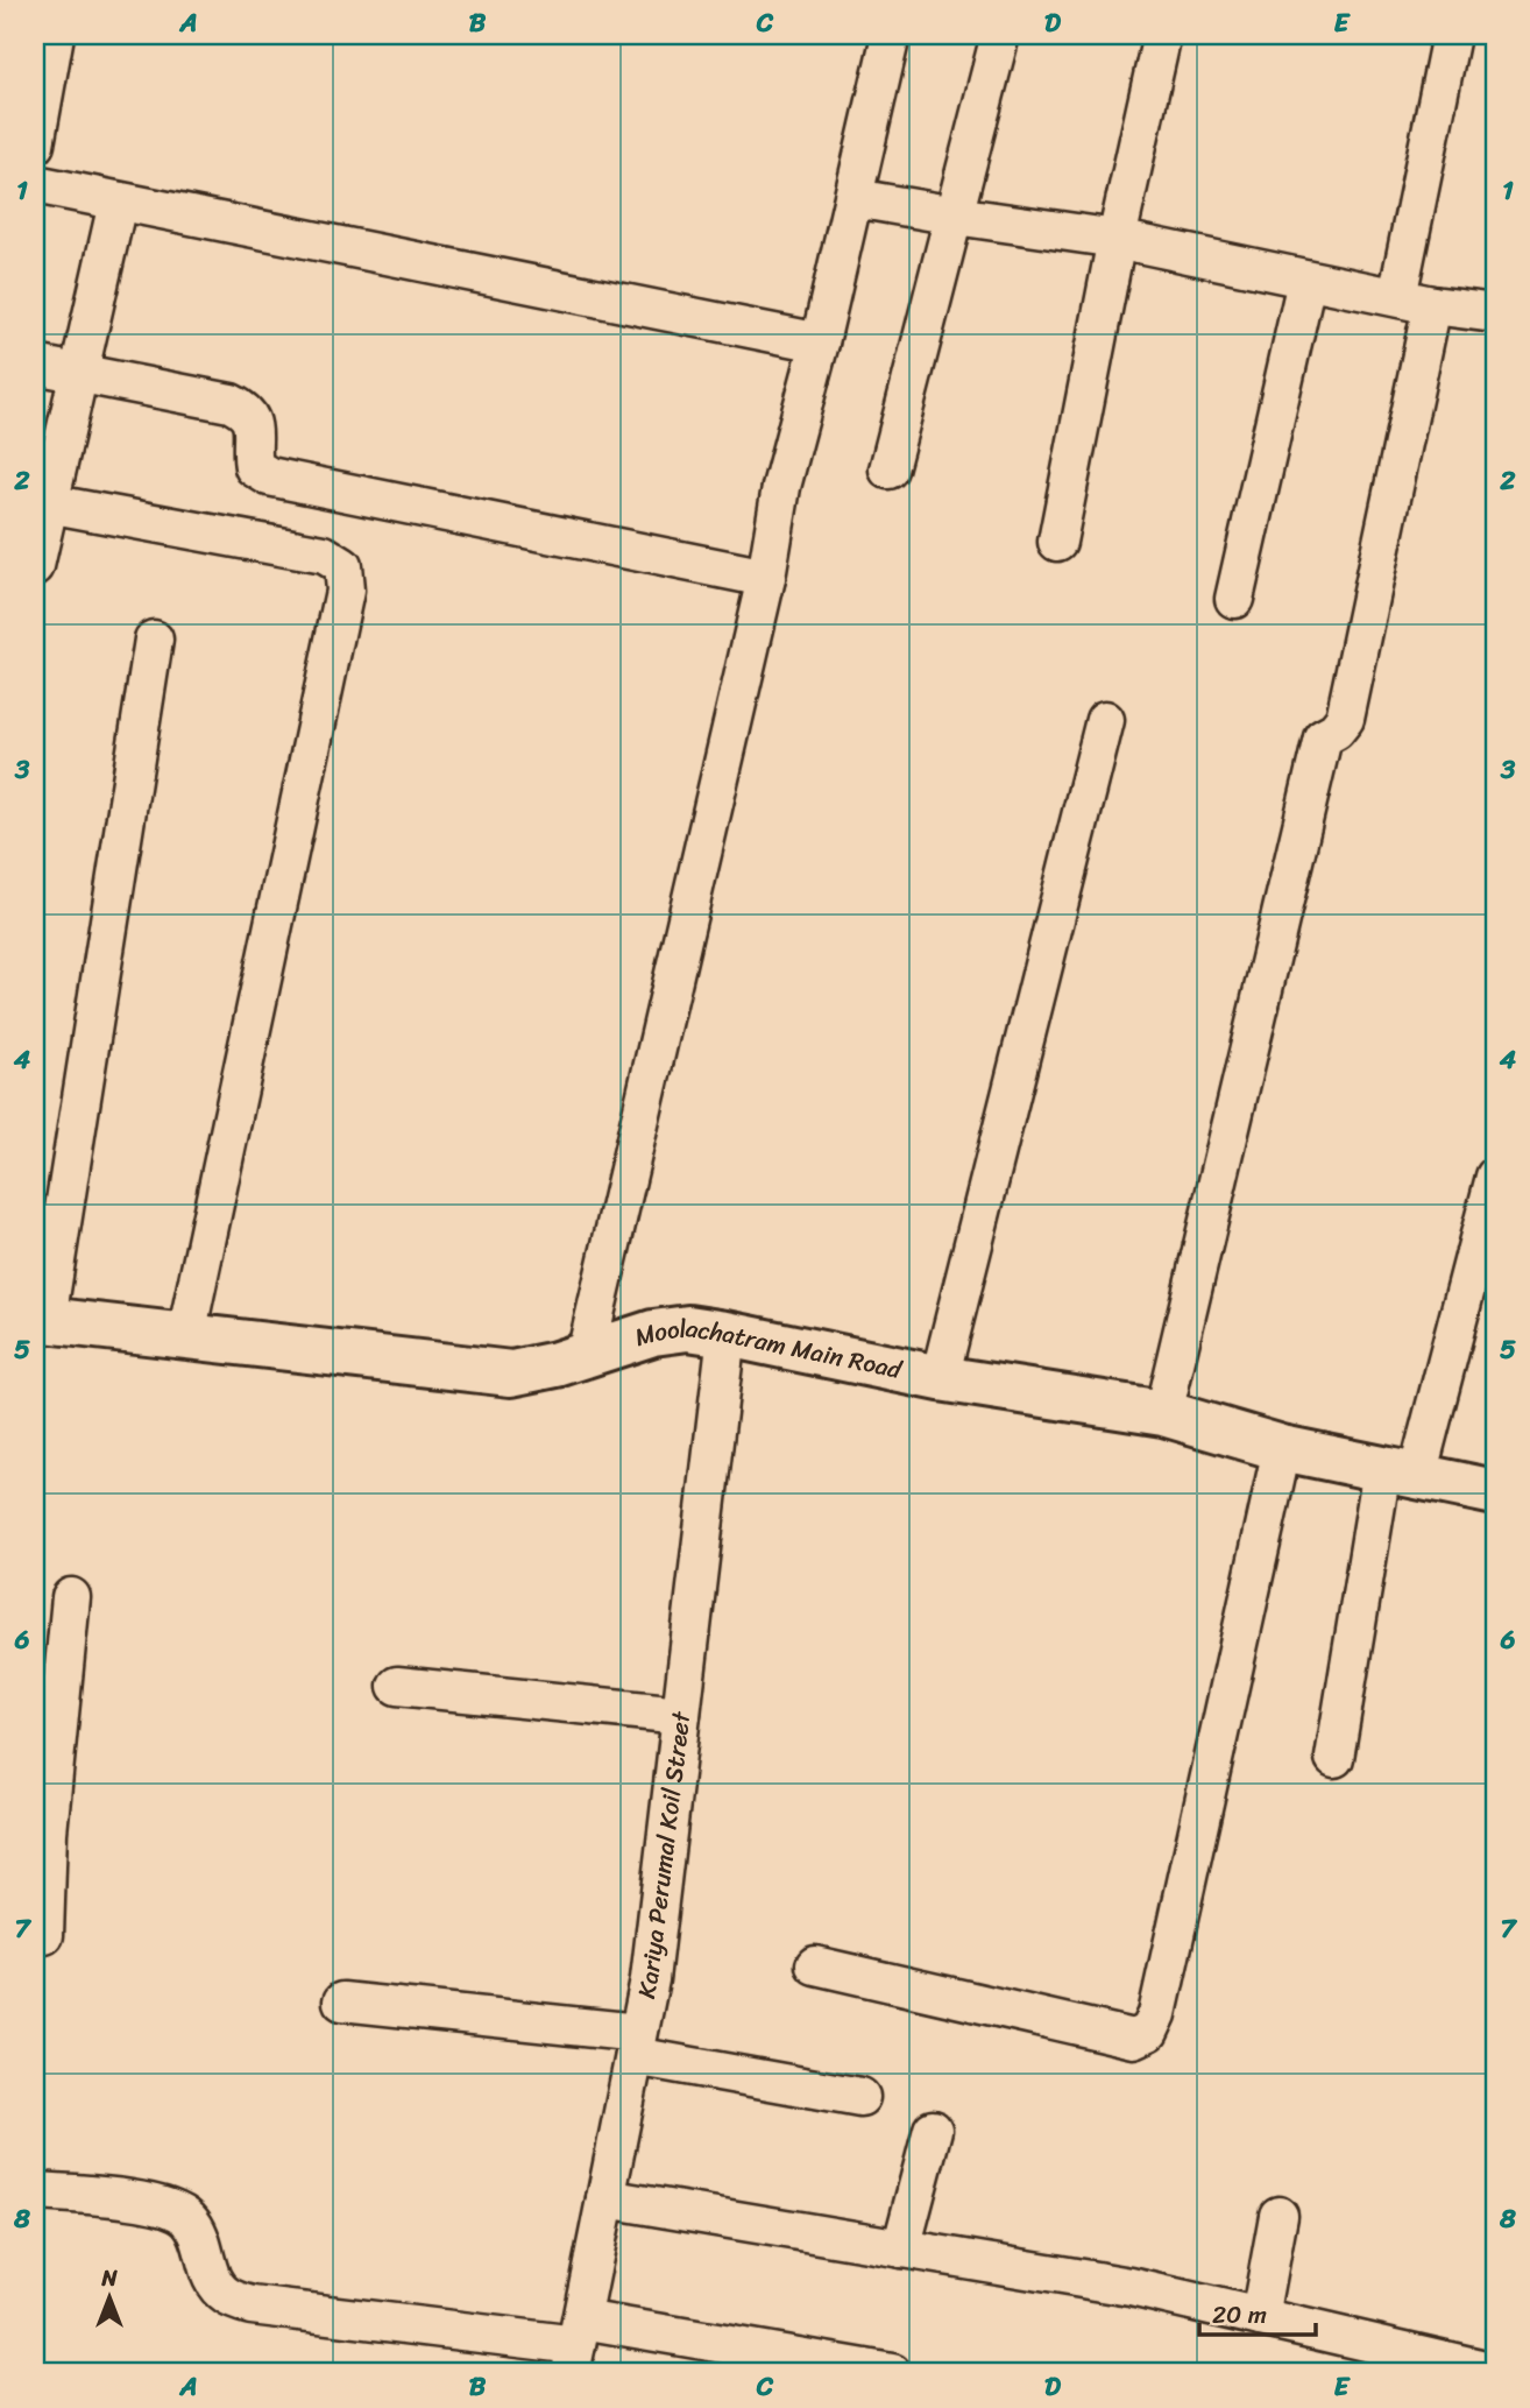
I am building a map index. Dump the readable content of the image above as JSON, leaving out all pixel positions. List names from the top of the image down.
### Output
{
  "streets": {
    "street": ["Moolachatram Main Road", "Kariya Perumal Koil Street"]
  },
  "crossings": [
    ["Moolachatram Main Road", "Kariya Perumal Koil Street"]
  ],
  "scale_bar": "20 m",
  "north": "top",
  "grid": {
    "columns": [
      "A",
      "B",
      "C",
      "D",
      "E"
    ],
    "rows": [
      "1",
      "2",
      "3",
      "4",
      "5",
      "6",
      "7",
      "8"
    ]
  }
}
